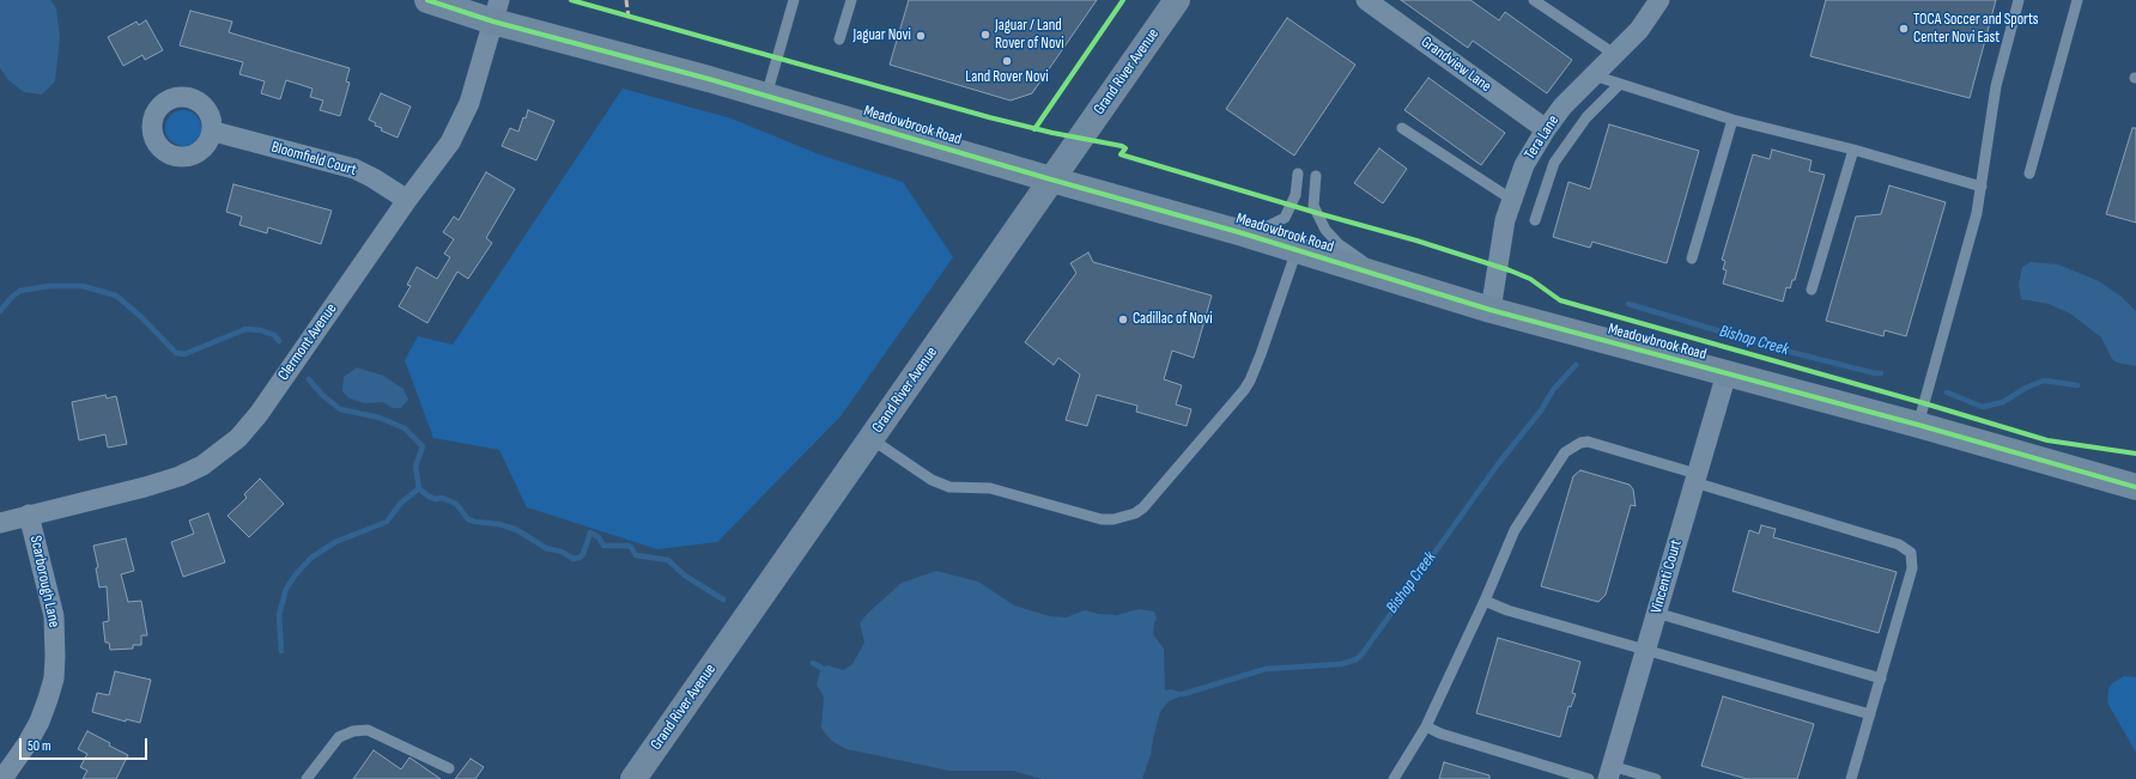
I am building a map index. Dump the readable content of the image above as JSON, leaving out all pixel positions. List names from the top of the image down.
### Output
{
  "streets": {
    "street": [
      "Grandview Lane",
      "Grand River Avenue",
      "Meadowbrook Road",
      "Tera Lane",
      "Bloomfield Court",
      "Clermont Avenue",
      "Vincenti Court",
      "Scarborough Lane"
    ]
  },
  "crossings": [
    ["Grandview Lane", "Tera Lane"],
    ["Grand River Avenue", "Meadowbrook Road"],
    ["Meadowbrook Road", "Tera Lane"],
    ["Meadowbrook Road", "Clermont Avenue"],
    ["Meadowbrook Road", "Vincenti Court"],
    ["Bloomfield Court", "Clermont Avenue"],
    ["Clermont Avenue", "Scarborough Lane"]
  ],
  "water": ["Bishop Creek"],
  "places": [
    "TOCA Soccer and Sports Center Novi East",
    "Jaguar / Land Rover of Novi",
    "Jaguar Novi",
    "Land Rover Novi",
    "Cadillac of Novi"
  ],
  "scale_bar": "50 m"
}
